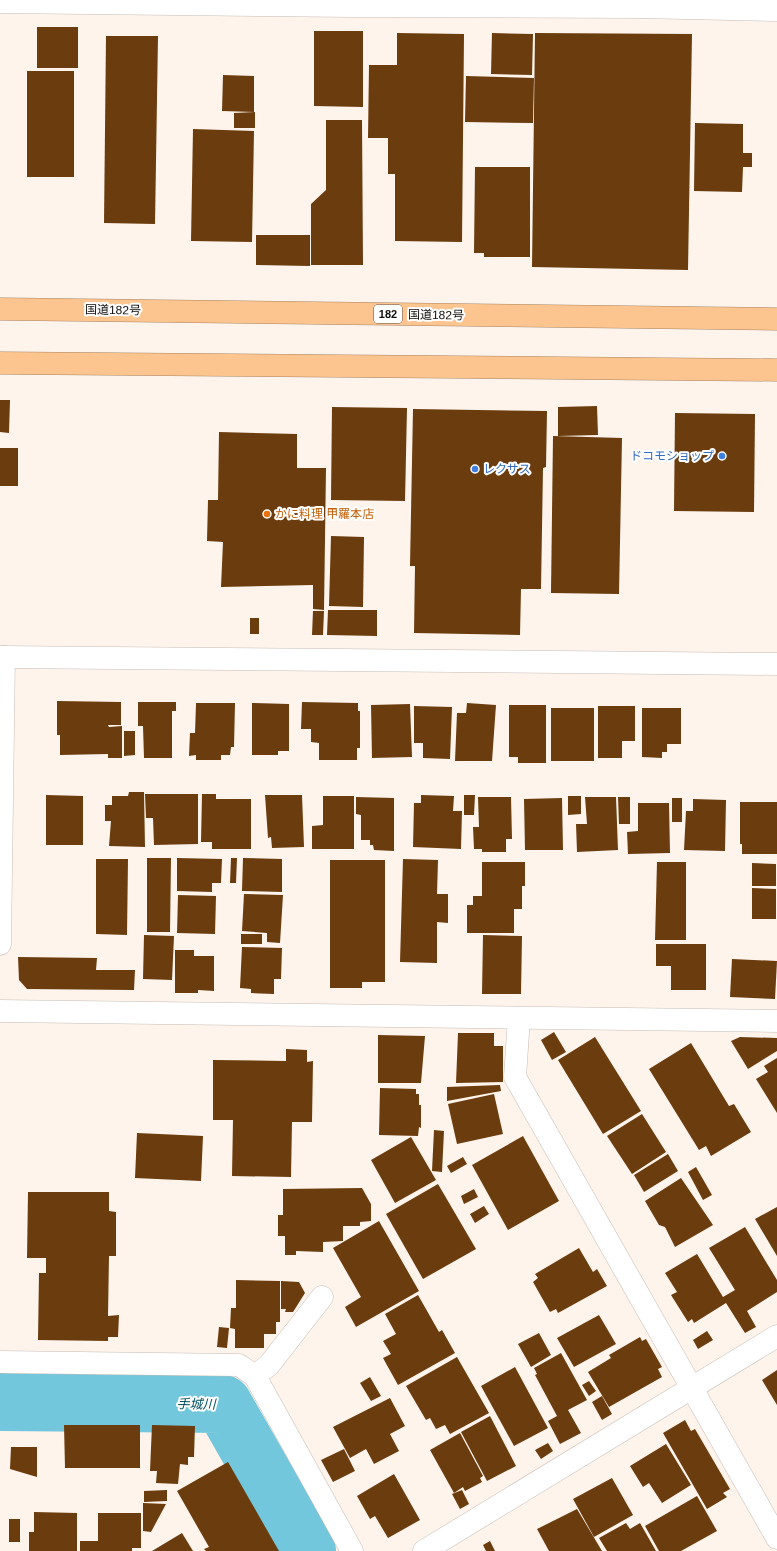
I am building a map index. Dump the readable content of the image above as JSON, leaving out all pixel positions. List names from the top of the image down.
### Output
{
  "streets": {
    "highway": ["国道182号", "182"]
  },
  "water": ["手城川"],
  "places": ["ドコモショップ", "レクサス", "かに料理 甲羅本店"]
}
